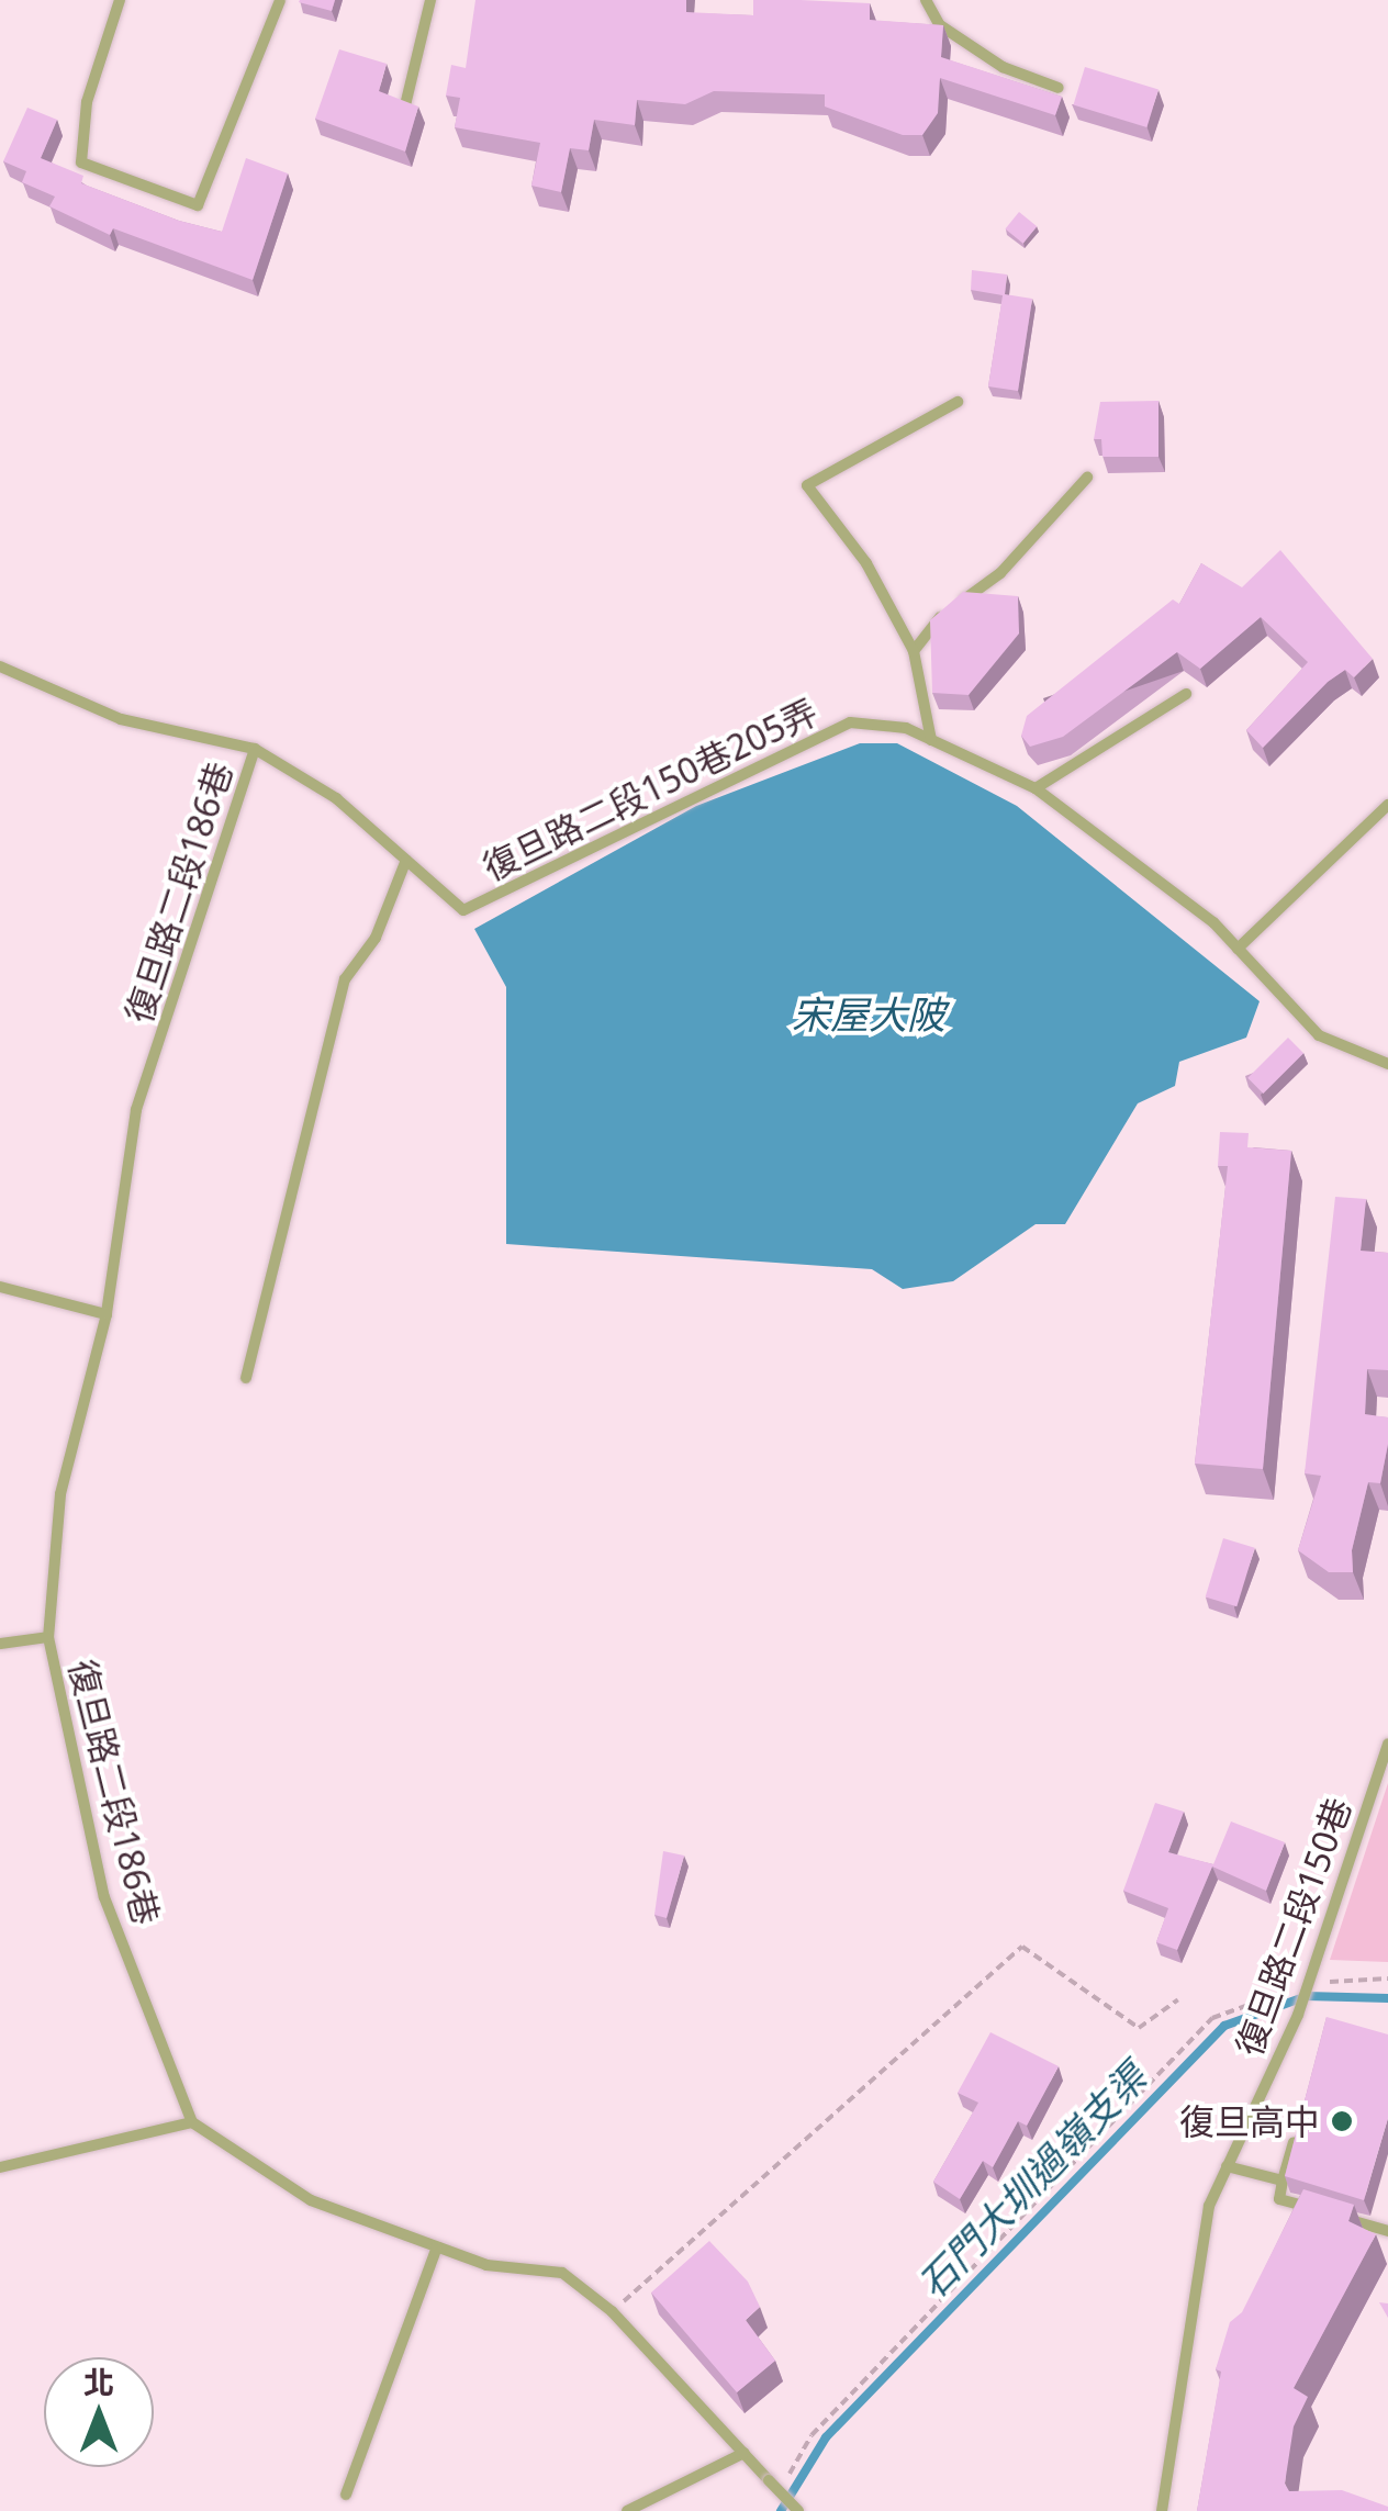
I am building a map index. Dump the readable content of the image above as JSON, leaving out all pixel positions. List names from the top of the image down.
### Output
{
  "streets": {
    "lane": ["復旦路二段150巷205弄", "復旦路二段186巷", "復旦路二段150巷"]
  },
  "crossings": [
    ["復旦路二段150巷205弄", "復旦路二段186巷"]
  ],
  "water": ["宋屋大陂", "石門大圳過嶺支渠"],
  "places": ["復旦高中"],
  "north": "top"
}
